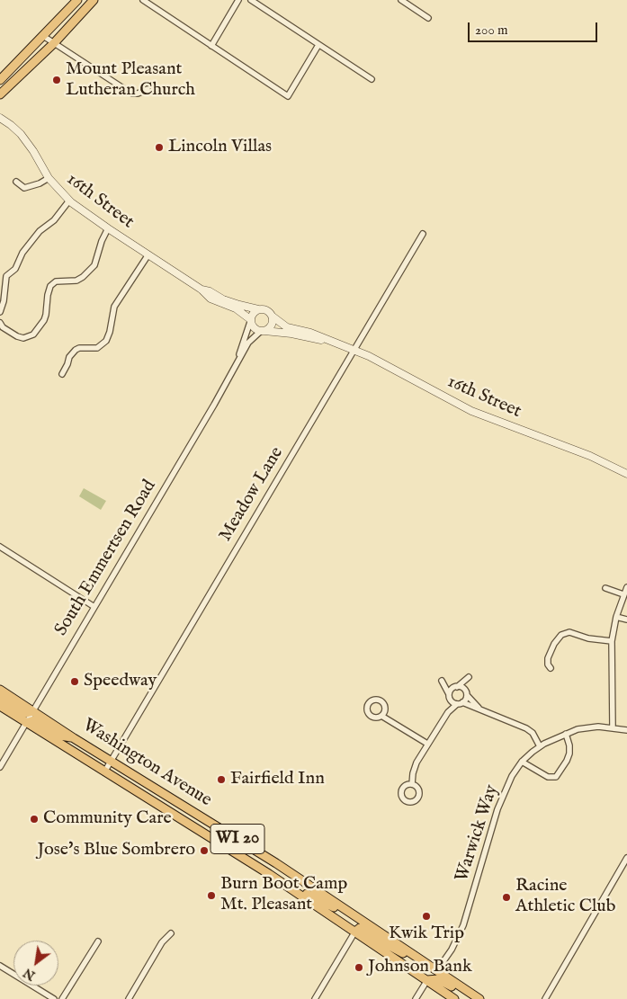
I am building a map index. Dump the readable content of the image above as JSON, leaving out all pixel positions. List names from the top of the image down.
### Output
{
  "streets": {
    "main road": ["Washington Avenue", "WI 20"],
    "street": [
      "16th Street",
      "Meadow Lane",
      "South Emmertsen Road",
      "Warwick Way"
    ]
  },
  "crossings": [
    ["16th Street", "Meadow Lane"],
    ["16th Street", "South Emmertsen Road"],
    ["Meadow Lane", "Washington Avenue"],
    ["South Emmertsen Road", "Washington Avenue"],
    ["Washington Avenue", "Warwick Way"]
  ],
  "places": [
    "Mount Pleasant Lutheran Church",
    "Lincoln Villas",
    "Speedway",
    "Fairfield Inn",
    "Community Care",
    "Jose's Blue Sombrero",
    "Burn Boot Camp Mt. Pleasant",
    "Racine Athletic Club",
    "Kwik Trip",
    "Johnson Bank"
  ],
  "scale_bar": "200 m",
  "north": "bottom left"
}
